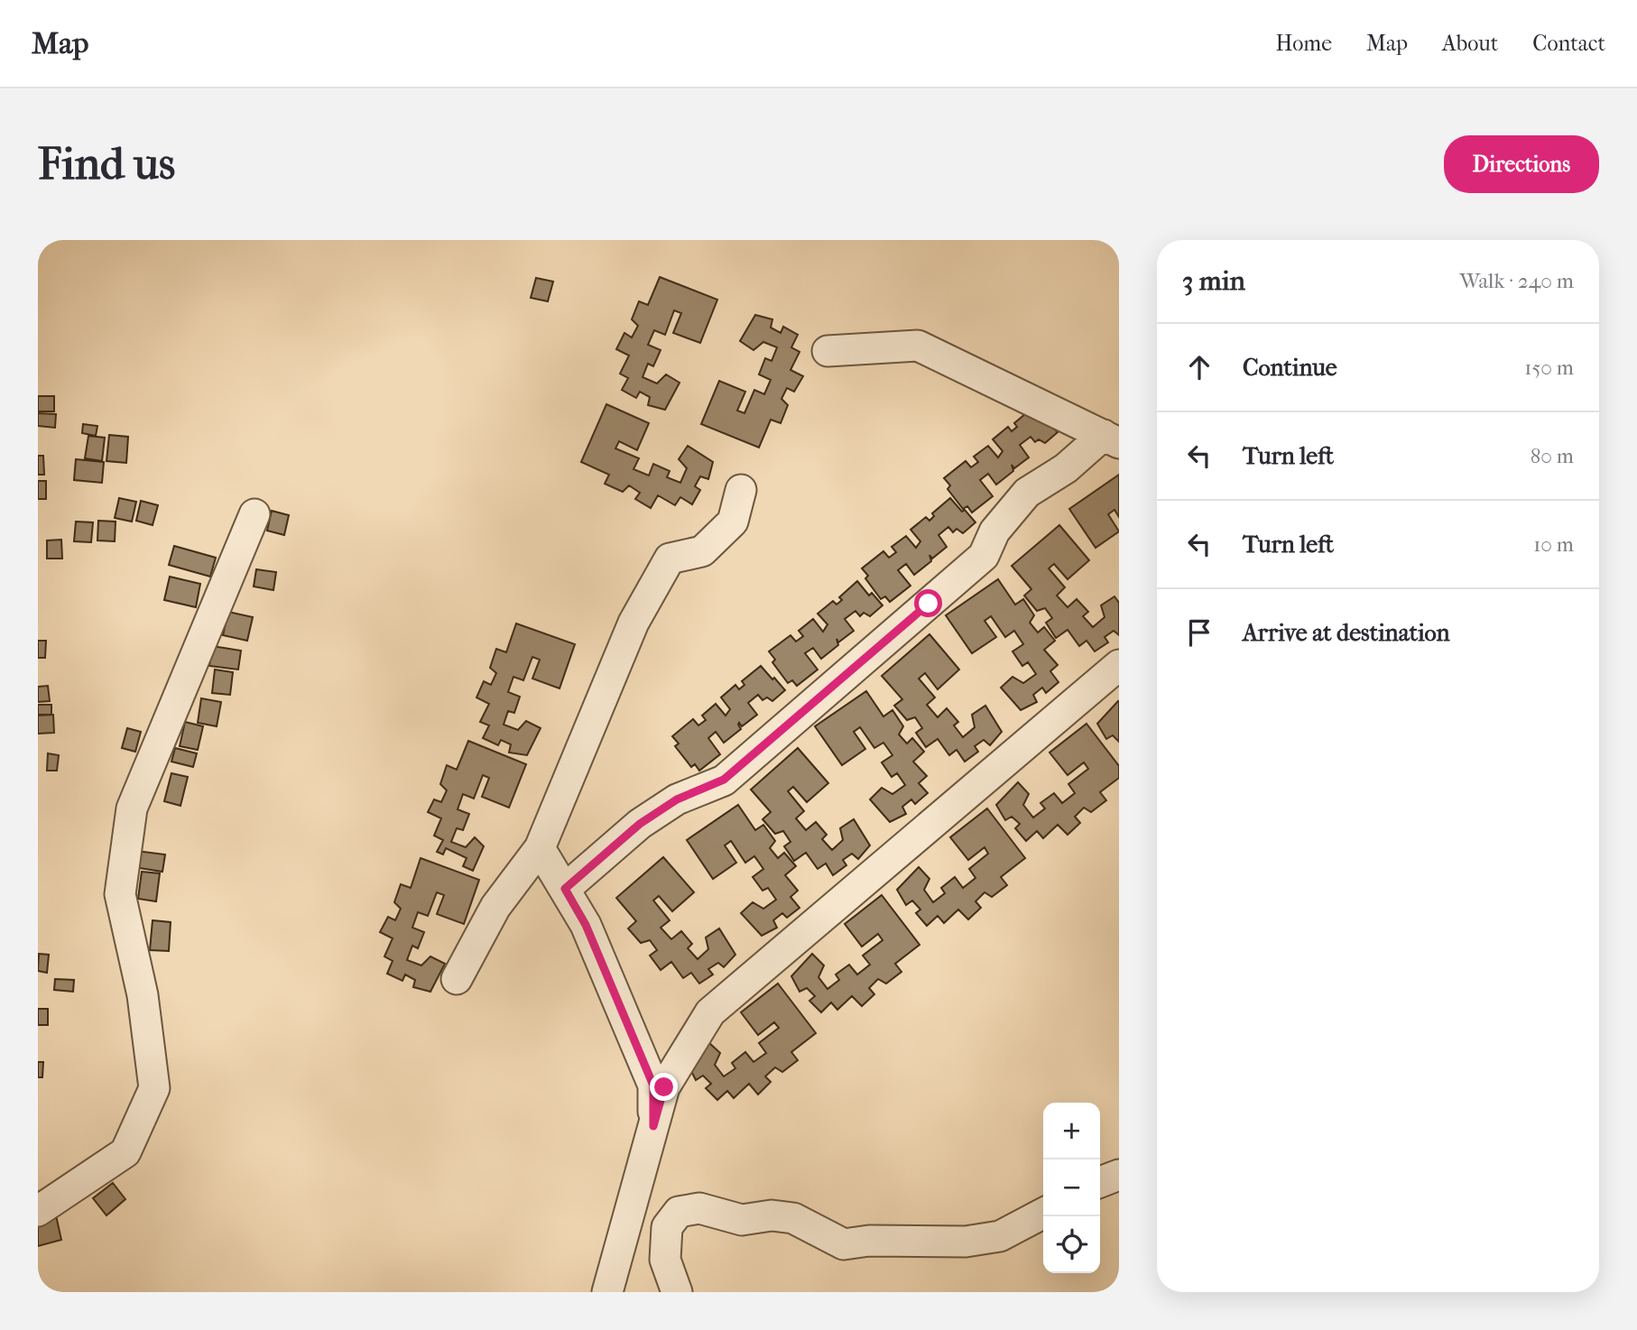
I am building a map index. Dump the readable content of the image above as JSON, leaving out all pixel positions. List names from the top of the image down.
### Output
{
  "page": {
    "header": "Map",
    "nav": [
      "Home",
      "Map",
      "About",
      "Contact"
    ],
    "buttons": "Directions",
    "title": "Find us",
    "heading": ["3 min", "Walk · 240 m"],
    "list": [
      ["Continue", "150 m"],
      ["Turn left", "80 m"],
      ["Turn left", "10 m"],
      "Arrive at destination"
    ],
    "map_buttons": ["+", "−"]
  }
}
